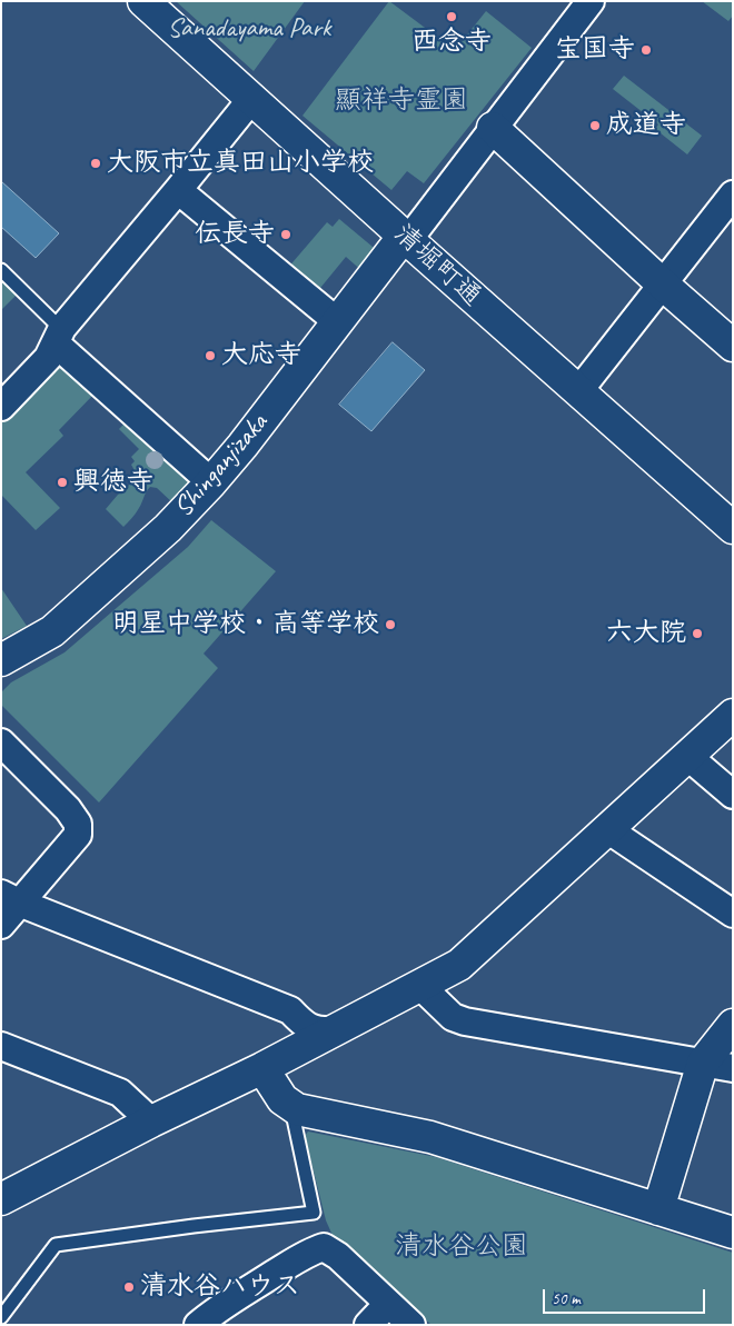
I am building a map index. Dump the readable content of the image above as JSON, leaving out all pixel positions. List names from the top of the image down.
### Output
{
  "streets": {
    "street": ["清堀町通", "Shinganjizaka"]
  },
  "crossings": [
    ["清堀町通", "Shinganjizaka"]
  ],
  "parks": ["Sanadayama Park", "顯祥寺霊園", "清水谷公園"],
  "places": [
    "西念寺",
    "宝国寺",
    "成道寺",
    "大阪市立真田山小学校",
    "伝長寺",
    "大応寺",
    "興徳寺",
    "明星中学校・高等学校",
    "六大院",
    "清水谷ハウス"
  ],
  "scale_bar": "50 m"
}
